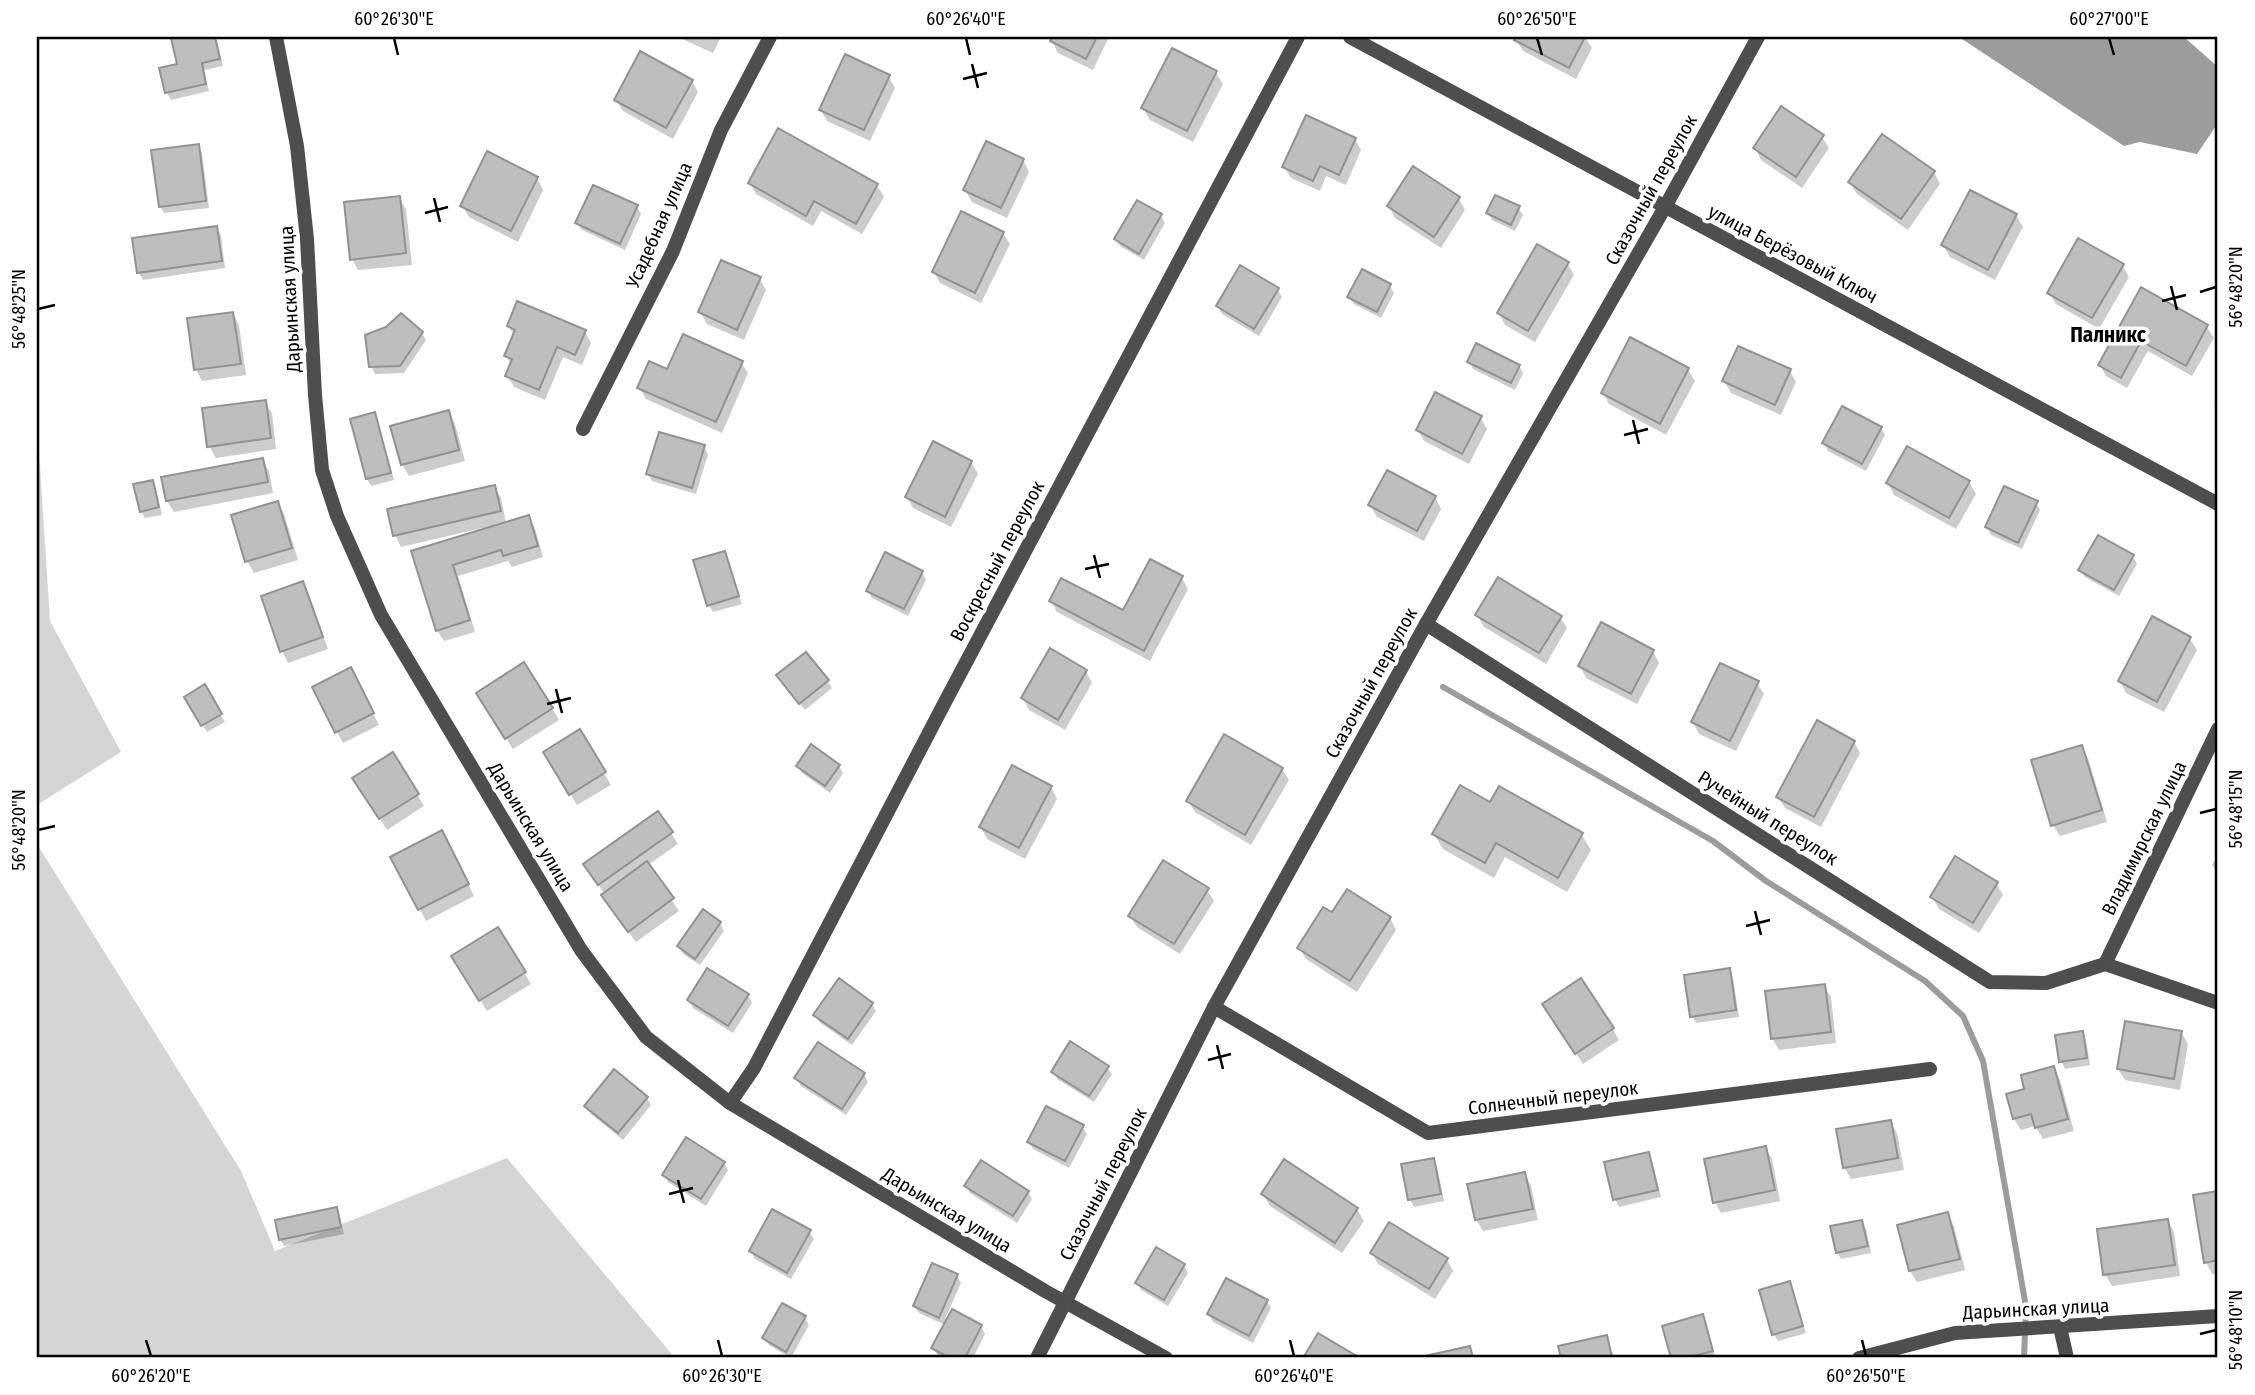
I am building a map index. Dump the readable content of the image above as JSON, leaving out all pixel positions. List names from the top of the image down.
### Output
{
  "streets": {
    "street": [
      "Сказочный переулок",
      "Усадебная улица",
      "улица Берёзовый Ключ",
      "Дарьинская улица",
      "Воскресный переулок",
      "Ручейный переулок",
      "Владимирская улица",
      "Солнечный переулок"
    ]
  },
  "crossings": [
    ["Сказочный переулок", "улица Берёзовый Ключ"],
    ["Сказочный переулок", "Дарьинская улица"],
    ["Сказочный переулок", "Ручейный переулок"],
    ["Сказочный переулок", "Солнечный переулок"],
    ["Дарьинская улица", "Воскресный переулок"],
    ["Ручейный переулок", "Владимирская улица"]
  ],
  "districts": ["Палникс"],
  "coordinates": [
    "60°26'30\"E",
    "60°26'40\"E",
    "60°26'50\"E",
    "60°27'00\"E",
    "56°48'20\"N",
    "56°48'25\"N",
    "56°48'15\"N",
    "56°48'10\"N",
    "60°26'20\"E"
  ]
}
